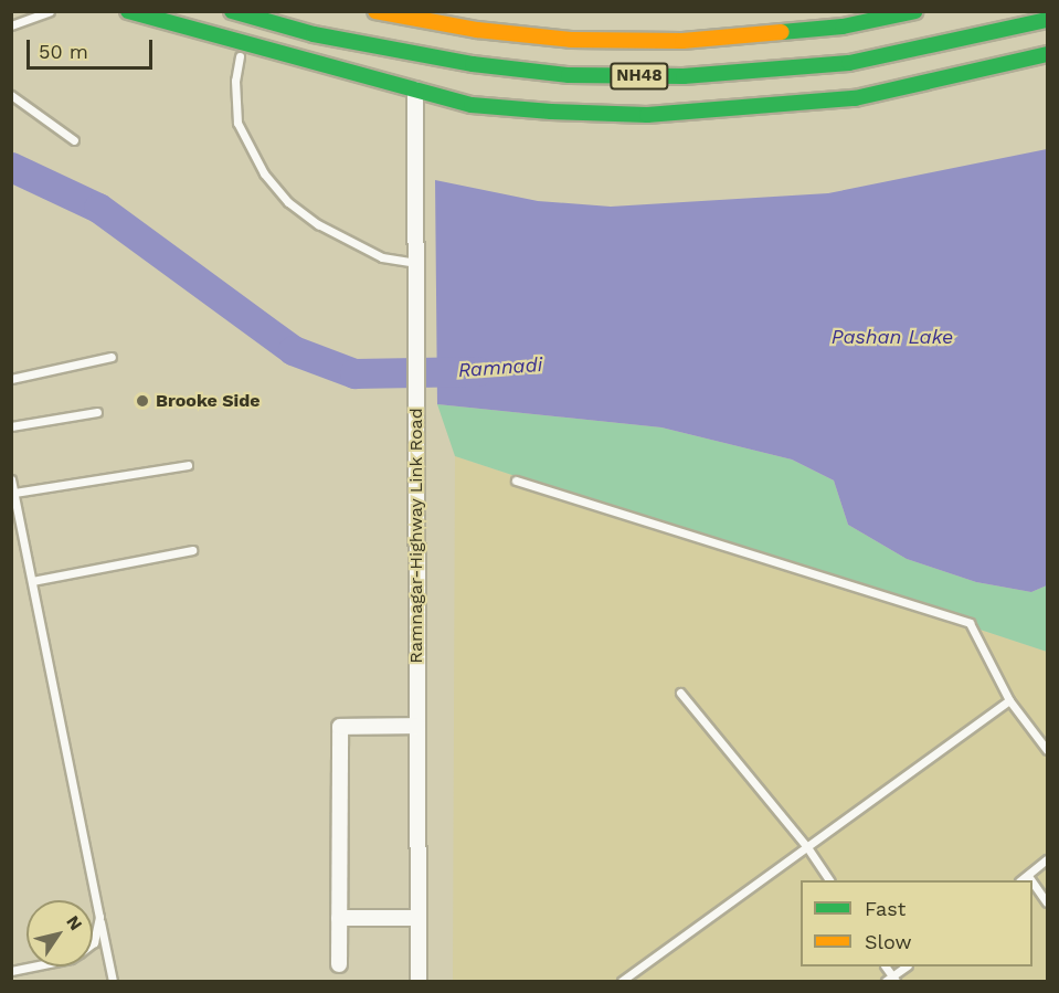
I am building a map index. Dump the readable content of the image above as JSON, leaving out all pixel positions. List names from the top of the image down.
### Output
{
  "streets": {
    "main road": ["NH48"],
    "street": ["Ramnagar-Highway Link Road"]
  },
  "water": ["Pashan Lake", "Ramnadi"],
  "places": ["Brooke Side"],
  "legend": ["Fast", "Slow"],
  "scale_bar": "50 m",
  "north": "top right"
}
